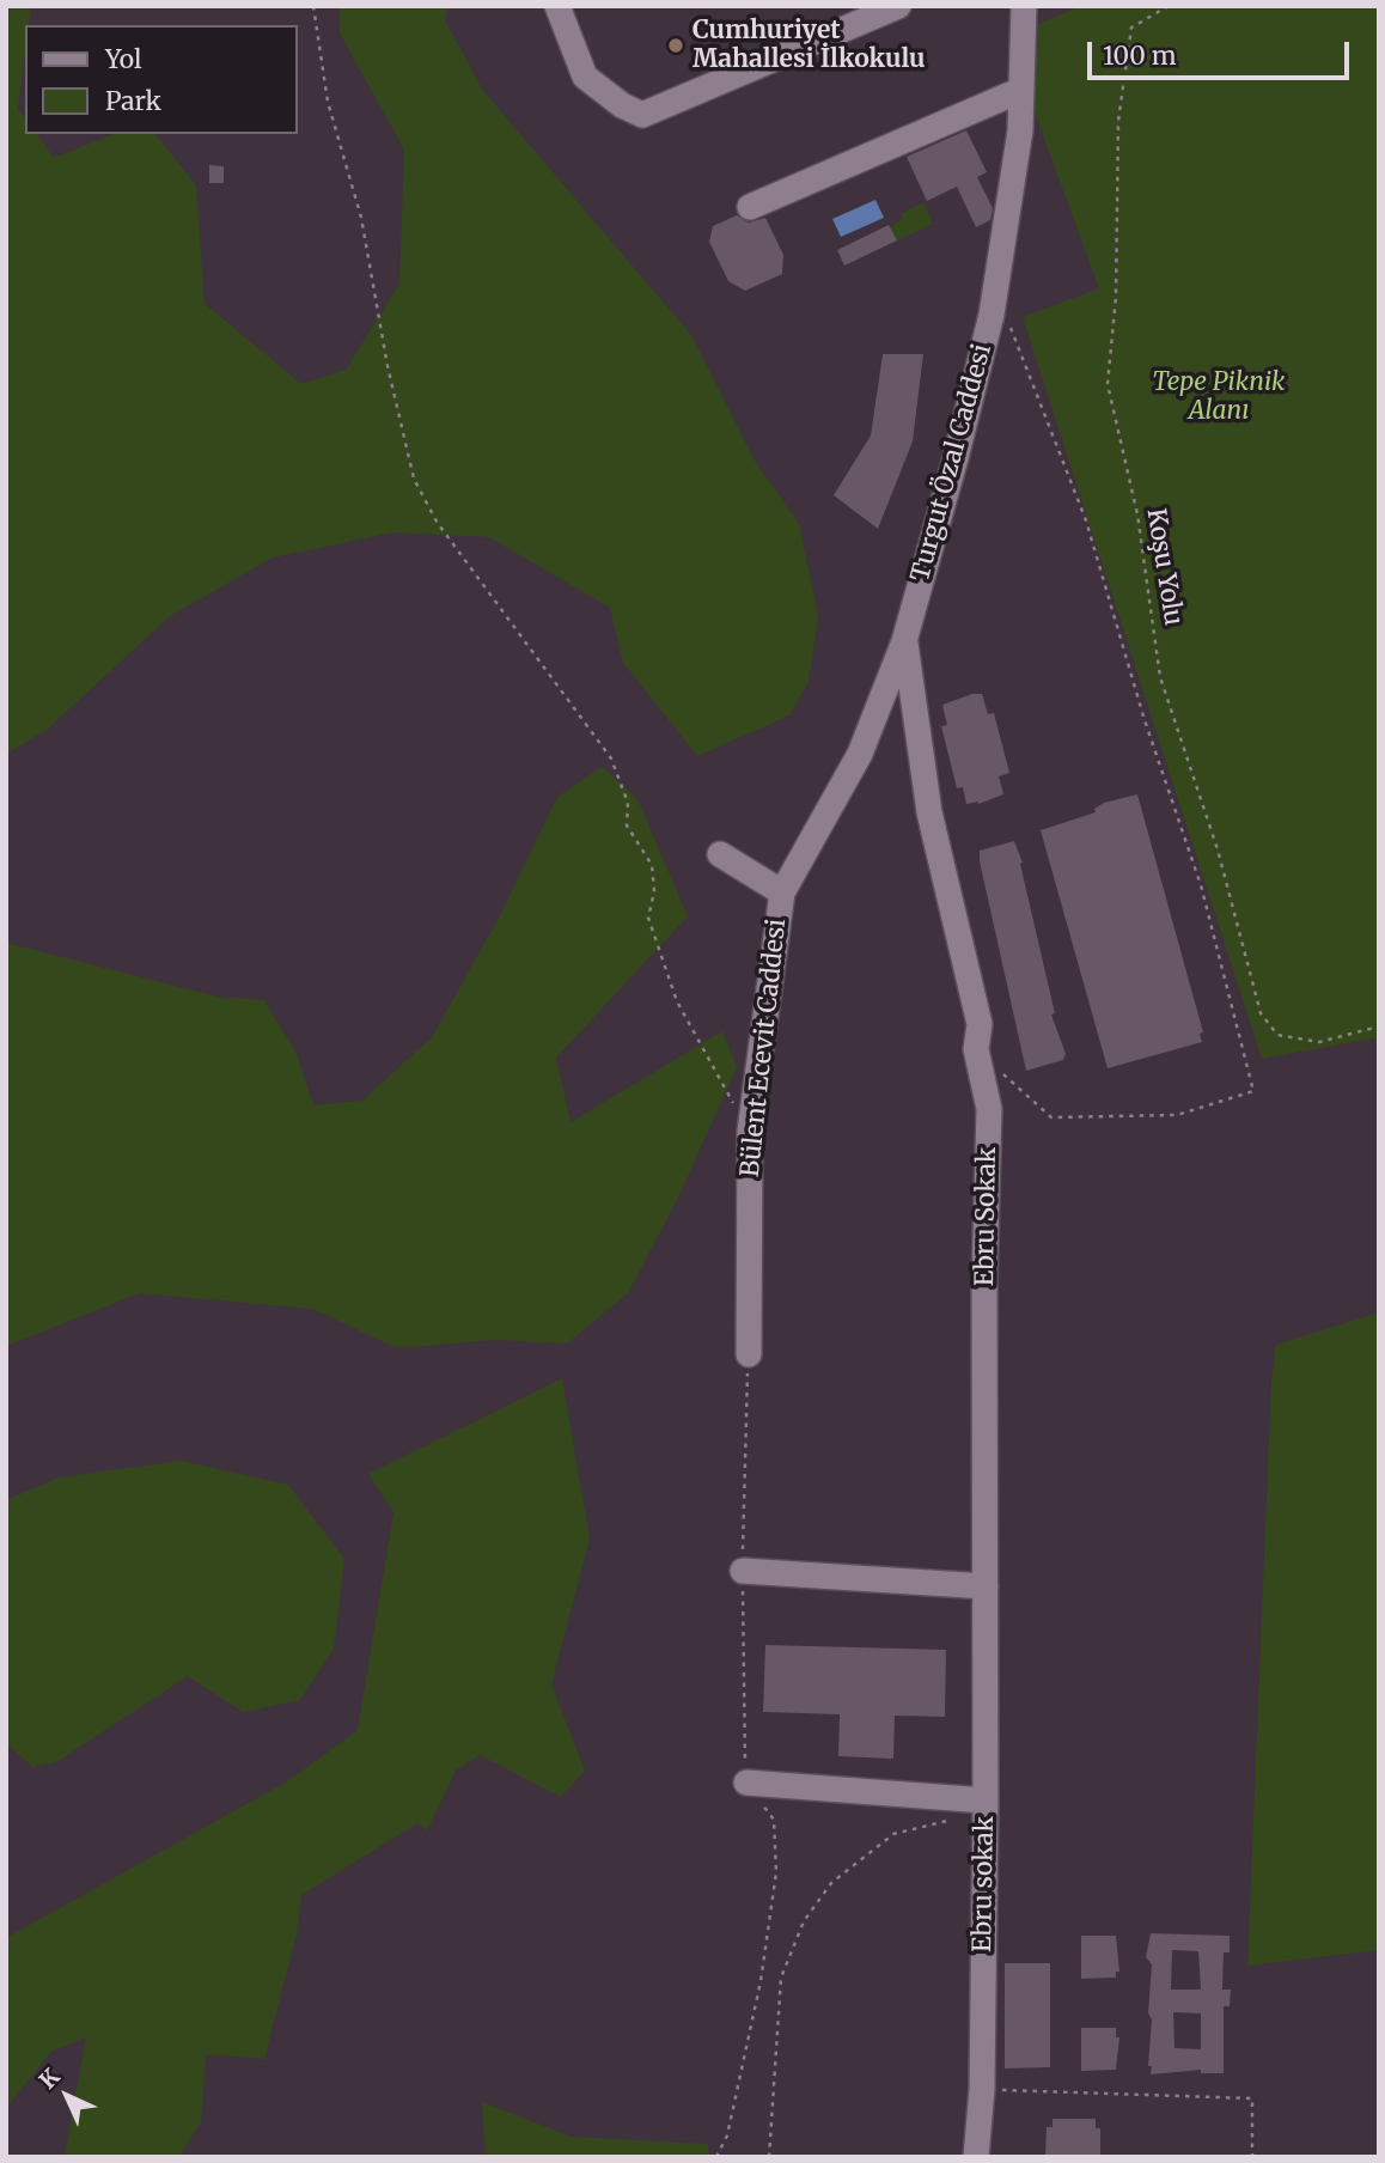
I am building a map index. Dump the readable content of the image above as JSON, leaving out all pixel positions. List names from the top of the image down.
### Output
{
  "streets": {
    "street": [
      "Turgut Özal Caddesi",
      "Bülent Ecevit Caddesi",
      "Ebru Sokak",
      "Ebru sokak"
    ],
    "path": ["Koşu Yolu"]
  },
  "crossings": [
    ["Turgut Özal Caddesi", "Bülent Ecevit Caddesi"],
    ["Turgut Özal Caddesi", "Ebru Sokak"],
    ["Ebru Sokak", "Ebru sokak"]
  ],
  "parks": ["Tepe Piknik Alanı"],
  "places": ["Cumhuriyet Mahallesi İlkokulu"],
  "legend": ["Yol", "Park"],
  "scale_bar": "100 m",
  "north": "top left"
}
